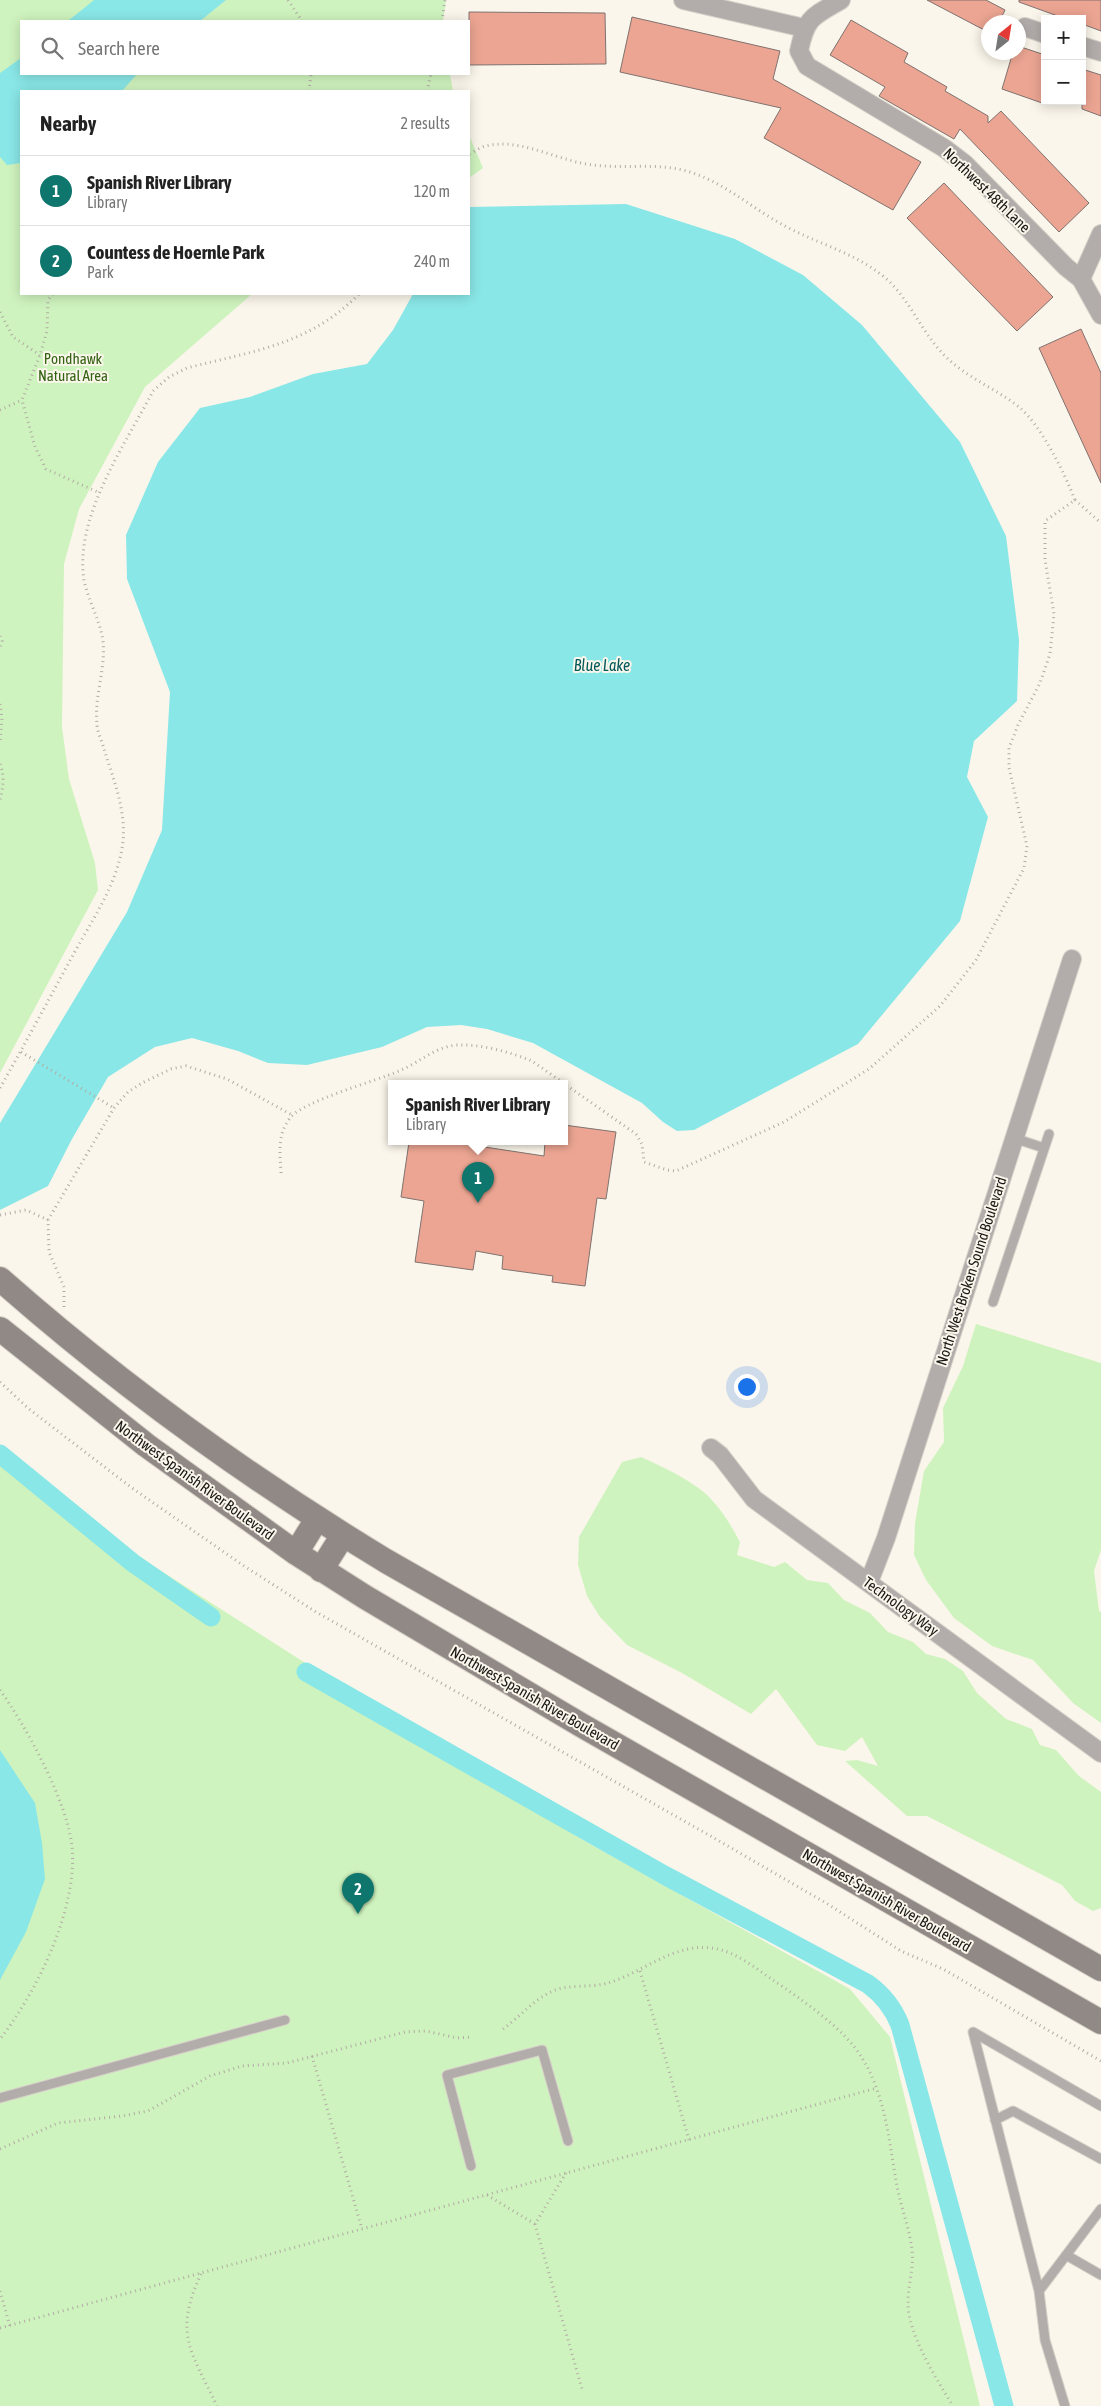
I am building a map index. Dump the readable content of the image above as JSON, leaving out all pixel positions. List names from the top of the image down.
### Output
{
  "streets": {
    "main road": ["Northwest Spanish River Boulevard"],
    "street": ["Northwest 48th Lane", "North West Broken Sound Boulevard", "Technology Way"]
  },
  "crossings": [
    ["North West Broken Sound Boulevard", "Technology Way"]
  ],
  "water": ["Blue Lake"],
  "parks": ["Pondhawk Natural Area"],
  "north": "top right",
  "page": {
    "map_buttons": ["+", "−"],
    "search": "Search here",
    "heading": ["Nearby", "2 results"],
    "list": [
      {
        "mark": "1",
        "name": "Spanish River Library",
        "note": "Library",
        "value": "120 m"
      },
      {
        "mark": "2",
        "name": "Countess de Hoernle Park",
        "note": "Park",
        "value": "240 m"
      }
    ],
    "popup": ["Spanish River Library", "Library"],
    "pins": ["1", "2"]
  }
}
